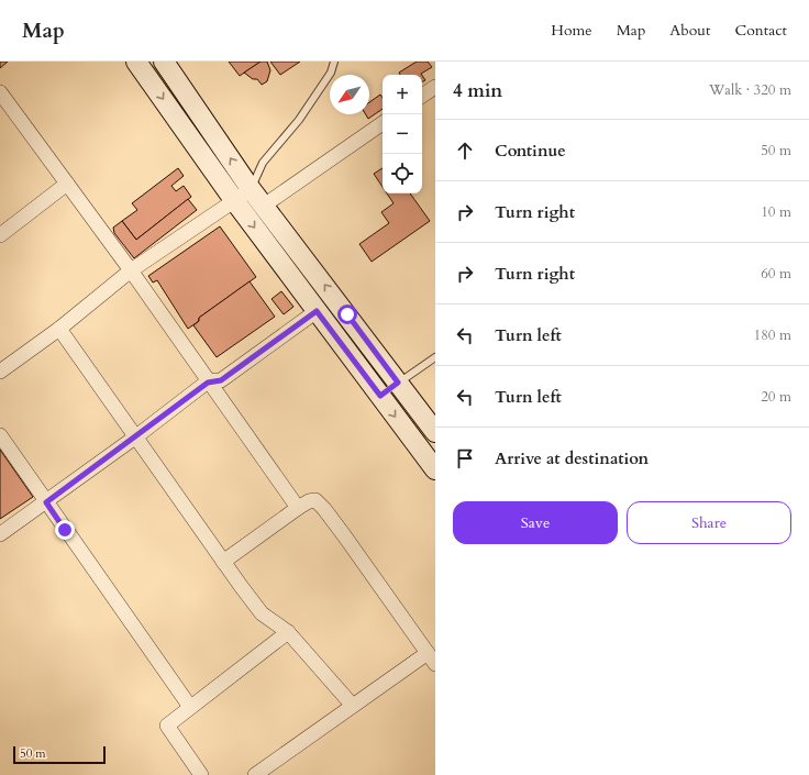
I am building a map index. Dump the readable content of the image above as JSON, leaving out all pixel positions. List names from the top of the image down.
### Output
{
  "scale_bar": "50 m",
  "north": "bottom left",
  "page": {
    "header": "Map",
    "nav": [
      "Home",
      "Map",
      "About",
      "Contact"
    ],
    "heading": ["4 min", "Walk · 320 m"],
    "map_buttons": ["+", "−"],
    "list": [
      ["Continue", "50 m"],
      ["Turn right", "10 m"],
      ["Turn right", "60 m"],
      ["Turn left", "180 m"],
      ["Turn left", "20 m"],
      "Arrive at destination"
    ],
    "buttons": ["Save", "Share"],
    "scale": "50 m"
  }
}
